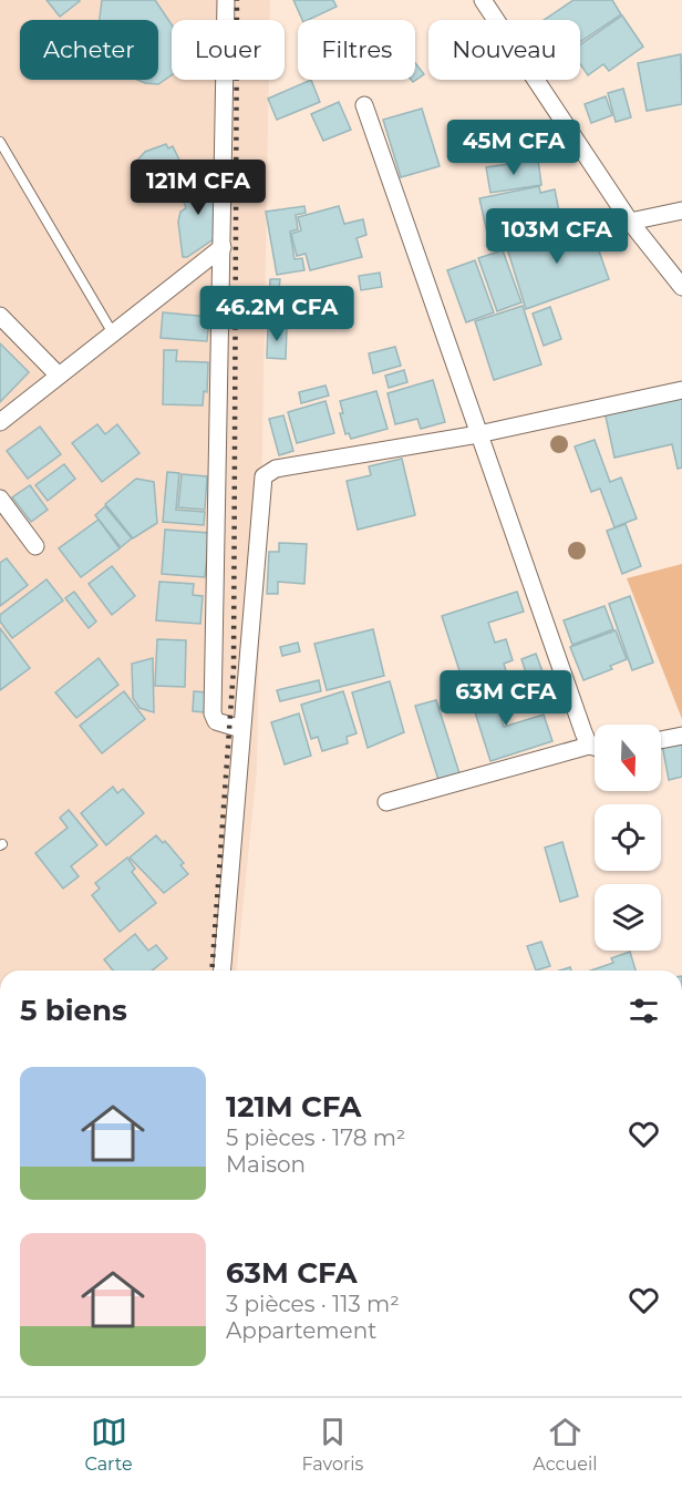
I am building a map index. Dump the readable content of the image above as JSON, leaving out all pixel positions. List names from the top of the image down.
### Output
{
  "north": "bottom",
  "page": {
    "chip": [
      "Acheter",
      "Louer",
      "Filtres",
      "Nouveau"
    ],
    "price": [
      "45M CFA",
      "121M CFA",
      "103M CFA",
      "46.2M CFA",
      "63M CFA"
    ],
    "heading": "5 biens",
    "list": [
      {
        "name": "121M CFA",
        "note": "5 pièces · 178 m² · Maison"
      },
      {
        "name": "63M CFA",
        "note": "3 pièces · 113 m² · Appartement"
      }
    ],
    "tabs": ["Carte", "Favoris", "Accueil"]
  }
}
